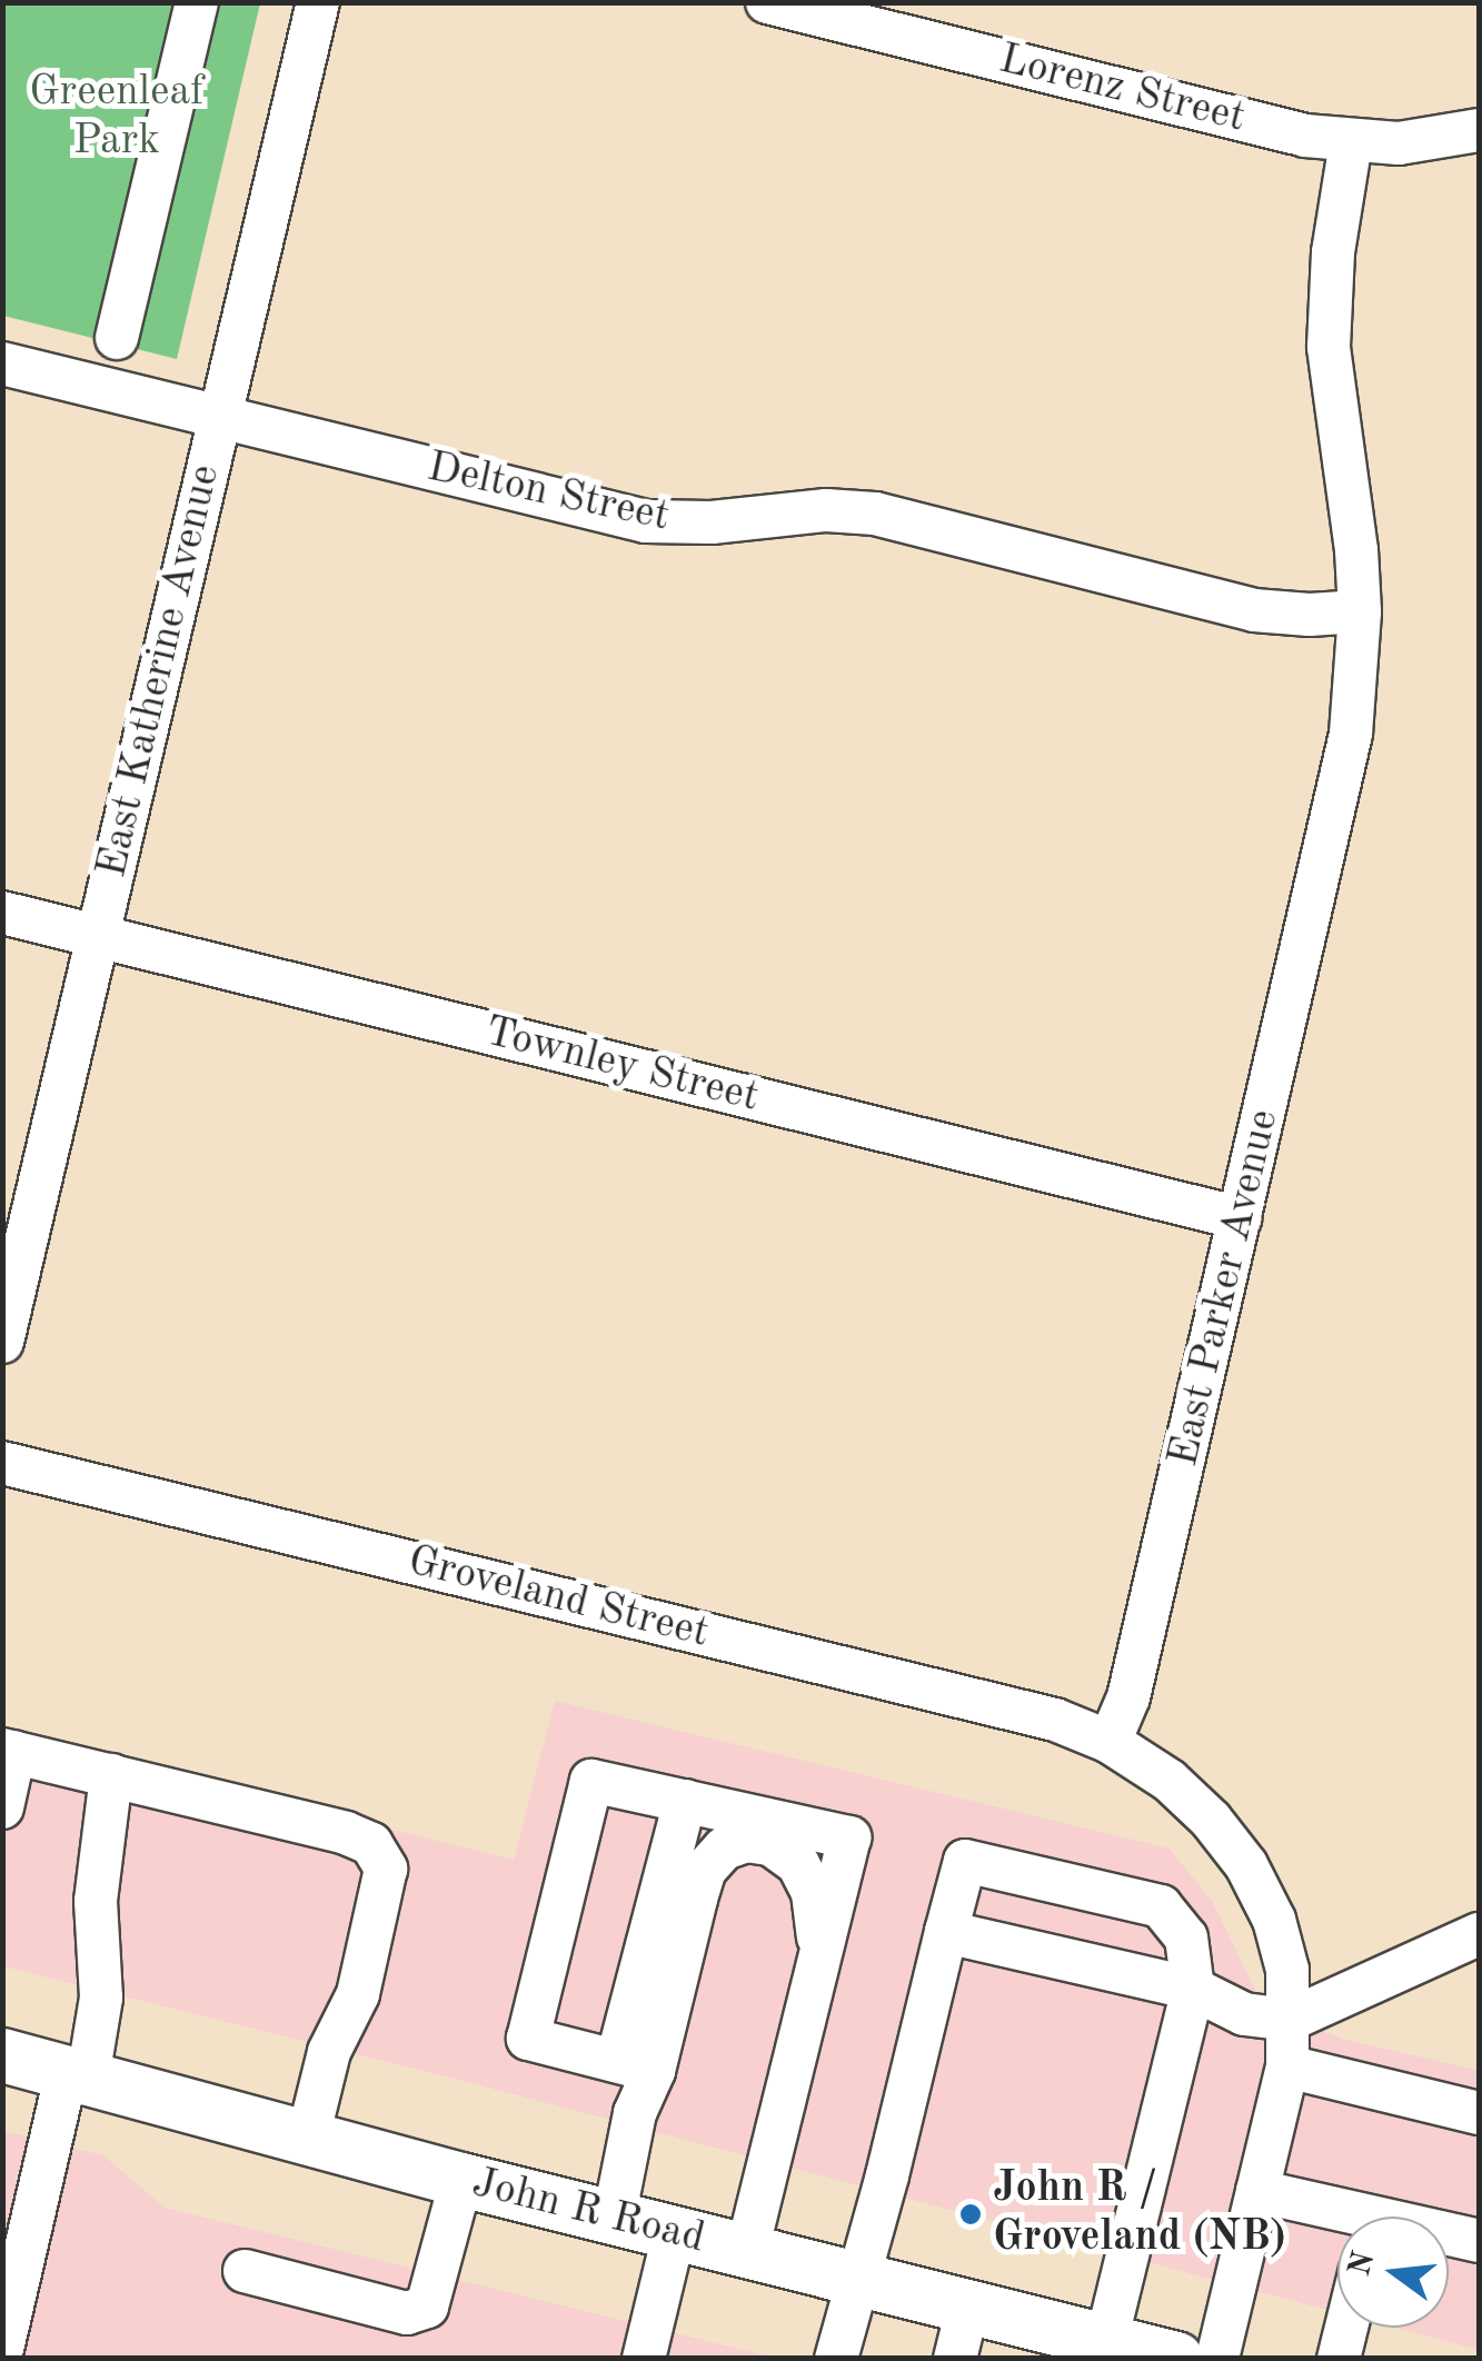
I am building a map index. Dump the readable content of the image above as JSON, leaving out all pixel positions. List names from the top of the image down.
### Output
{
  "streets": {
    "main road": ["John R Road"],
    "street": [
      "Lorenz Street",
      "Delton Street",
      "East Katherine Avenue",
      "Townley Street",
      "East Parker Avenue",
      "Groveland Street"
    ]
  },
  "crossings": [
    ["Lorenz Street", "East Parker Avenue"],
    ["Delton Street", "East Katherine Avenue"],
    ["Delton Street", "East Parker Avenue"],
    ["East Katherine Avenue", "Townley Street"],
    ["Townley Street", "East Parker Avenue"],
    ["East Parker Avenue", "Groveland Street"]
  ],
  "parks": ["Greenleaf Park"],
  "places": ["John R / Groveland (NB)"],
  "north": "left"
}
